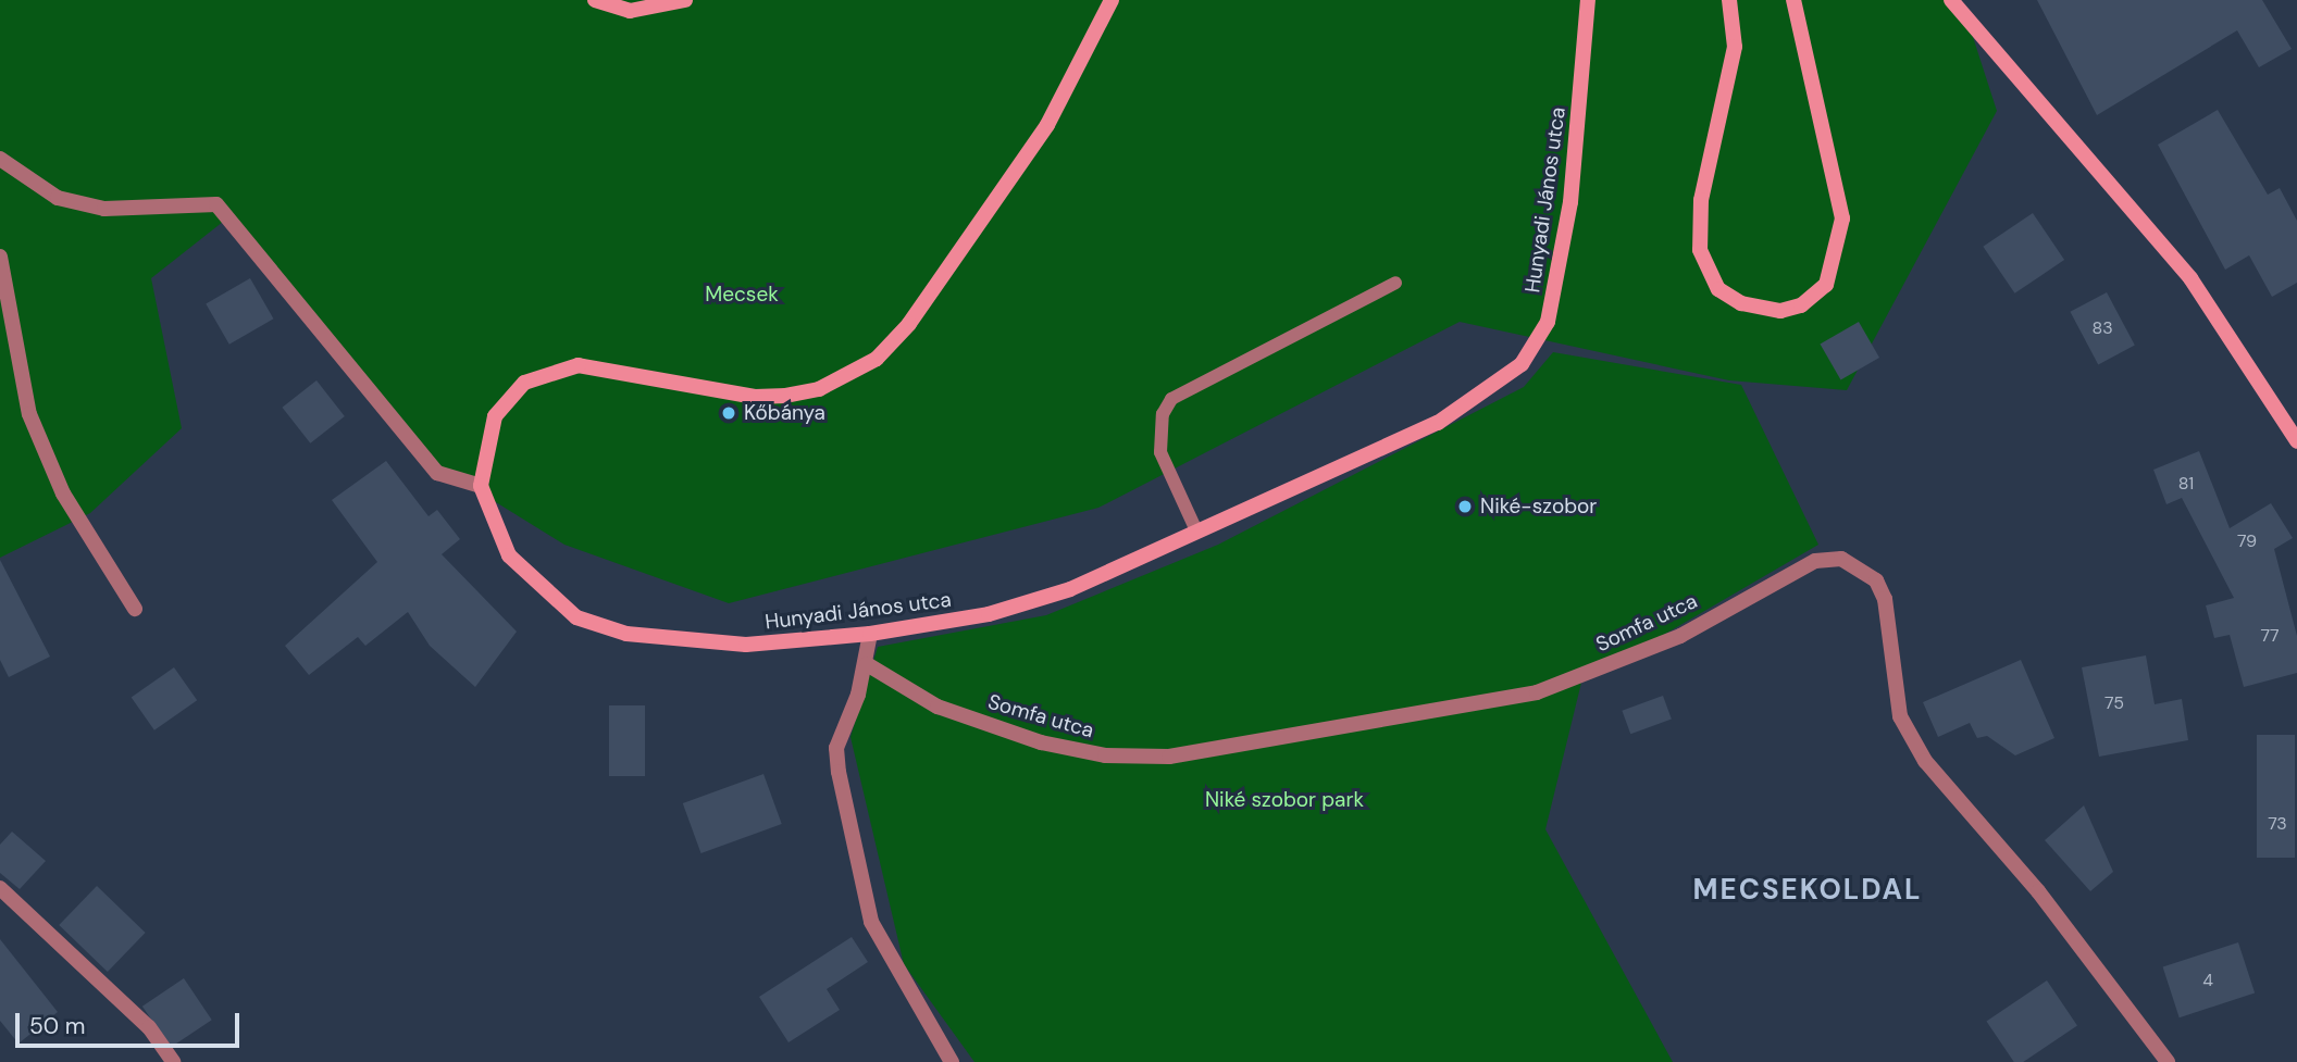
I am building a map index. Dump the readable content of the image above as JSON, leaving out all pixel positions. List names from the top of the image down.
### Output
{
  "streets": {
    "street": ["Hunyadi János utca", "Somfa utca"]
  },
  "districts": ["MECSEKOLDAL"],
  "parks": ["Mecsek", "Niké szobor park"],
  "places": ["Kőbánya", "Niké-szobor"],
  "house_numbers": [
    "83",
    "81",
    "79",
    "77",
    "75",
    "73",
    "4"
  ],
  "scale_bar": "50 m"
}
